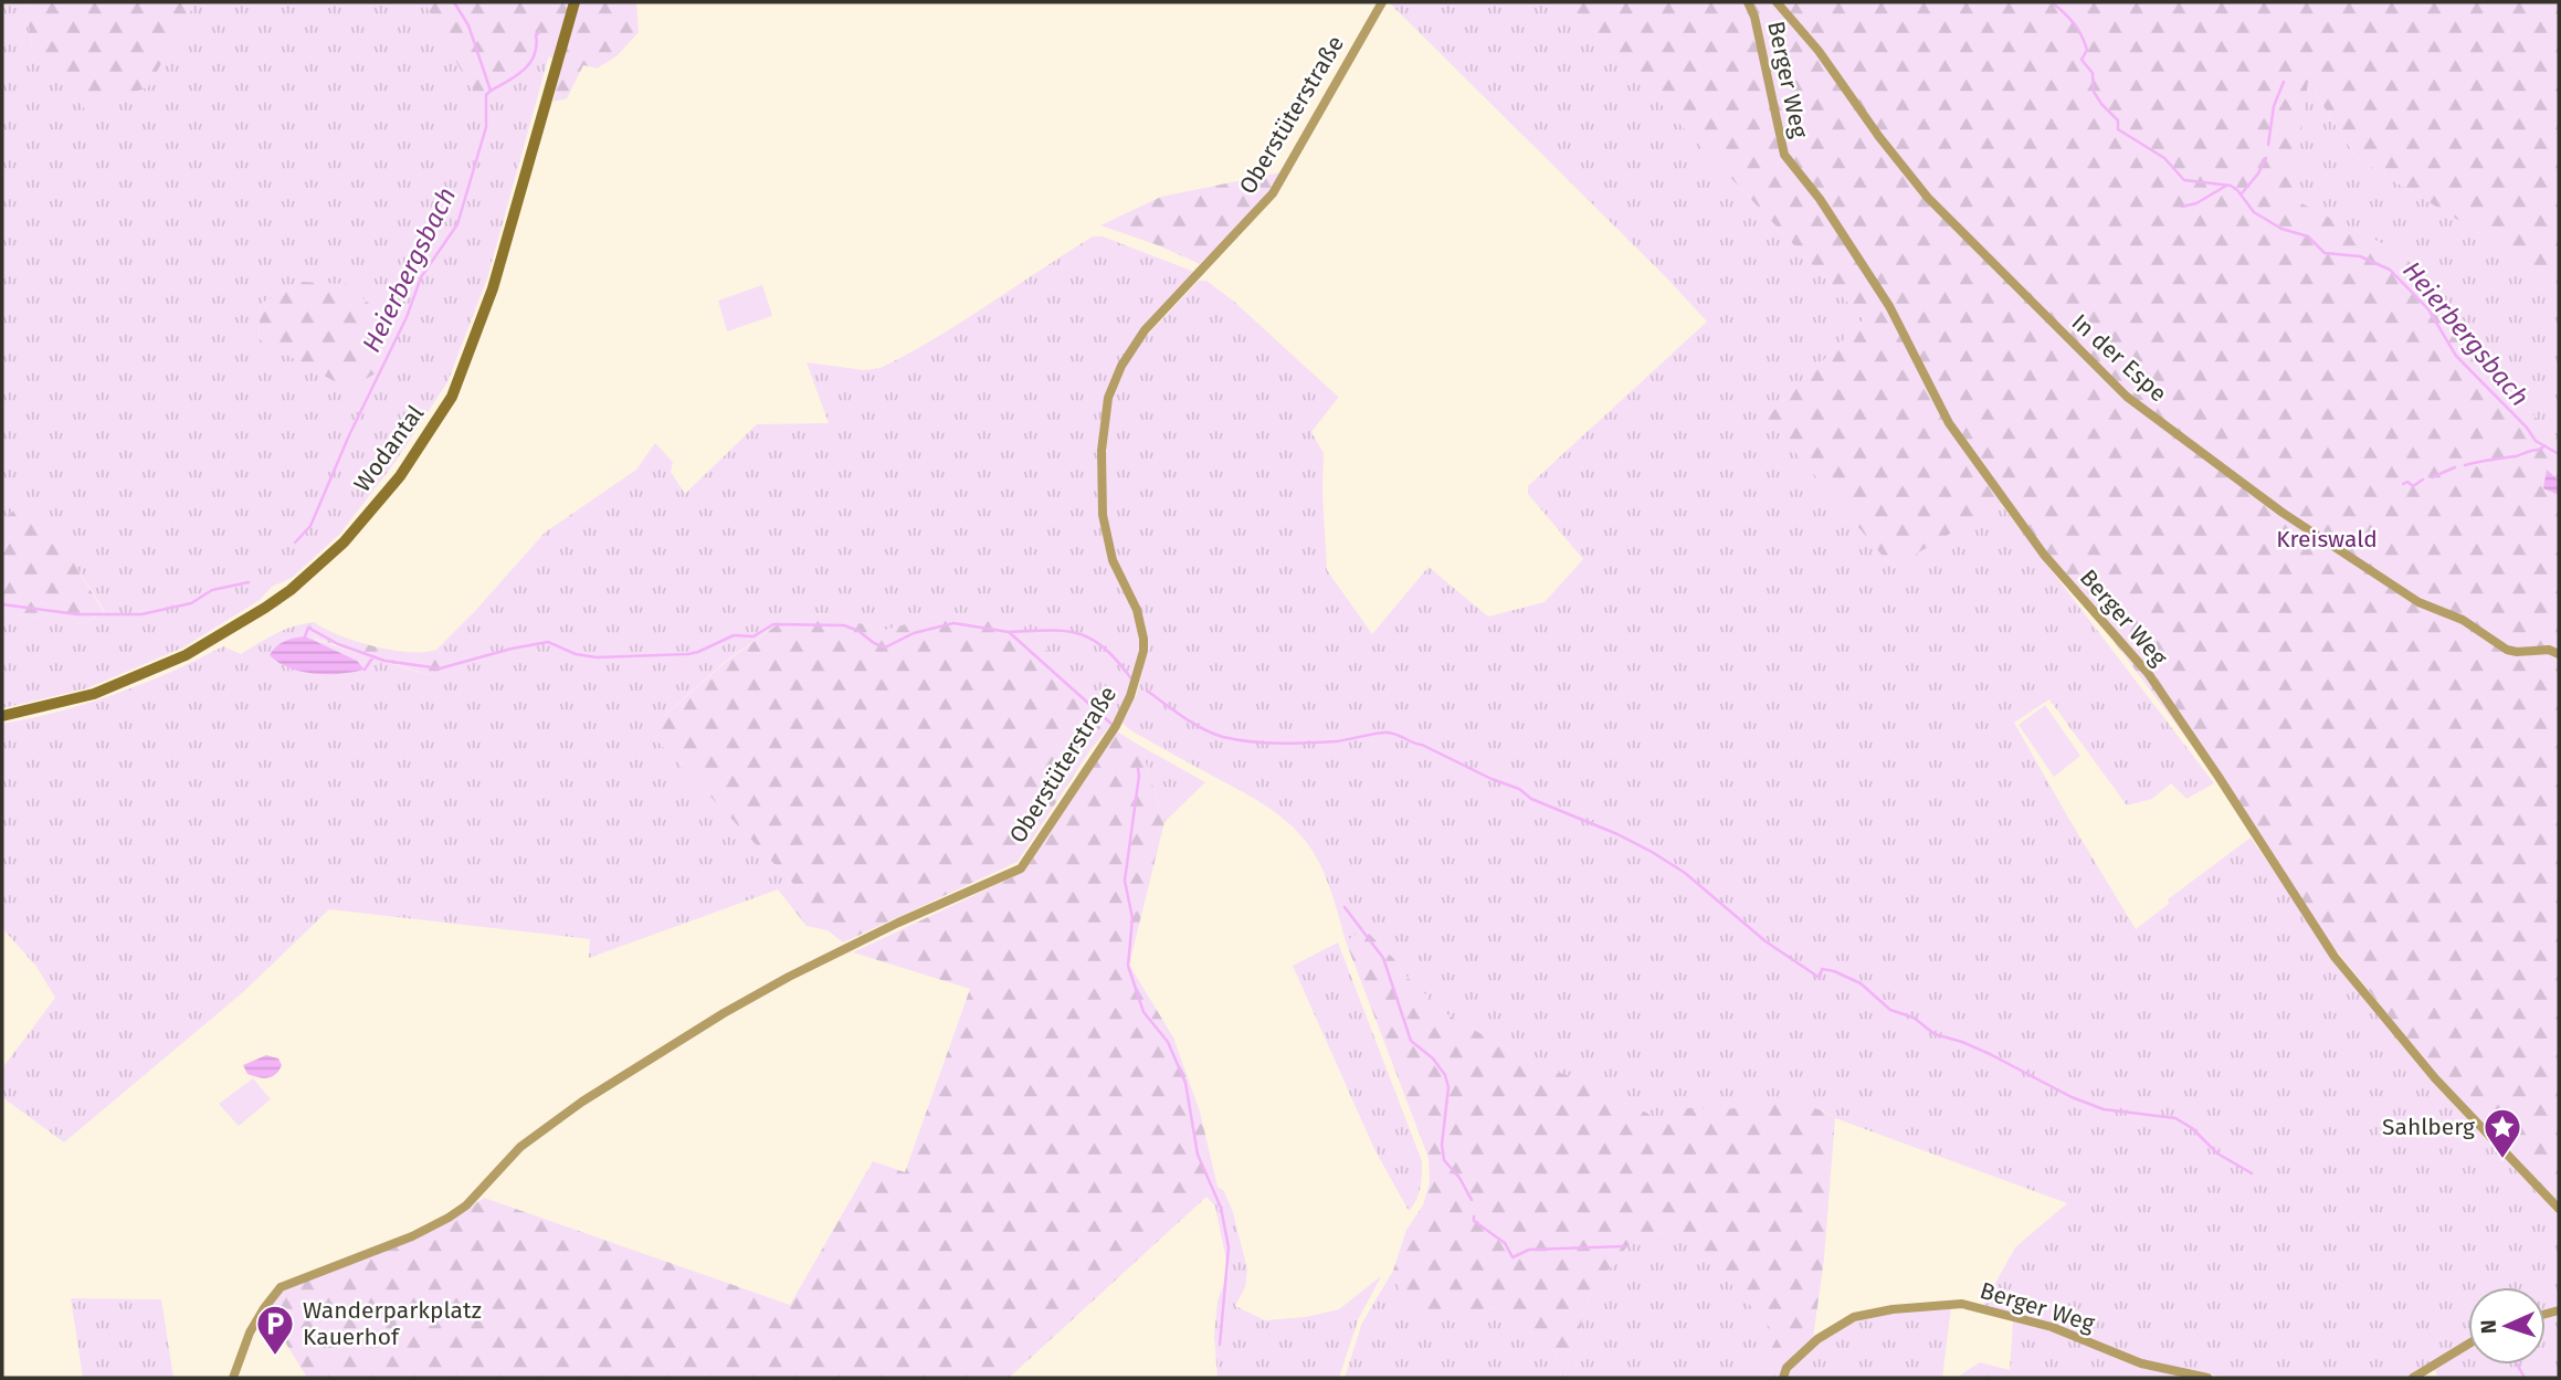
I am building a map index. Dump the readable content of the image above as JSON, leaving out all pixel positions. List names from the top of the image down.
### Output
{
  "streets": {
    "main road": ["Wodantal"],
    "street": ["Berger Weg", "Oberstüterstraße", "In der Espe"]
  },
  "water": ["Heierbergsbach"],
  "parks": ["Kreiswald"],
  "places": {
    "place": ["Sahlberg"],
    "parking": ["Wanderparkplatz Kauerhof"]
  },
  "north": "left"
}
